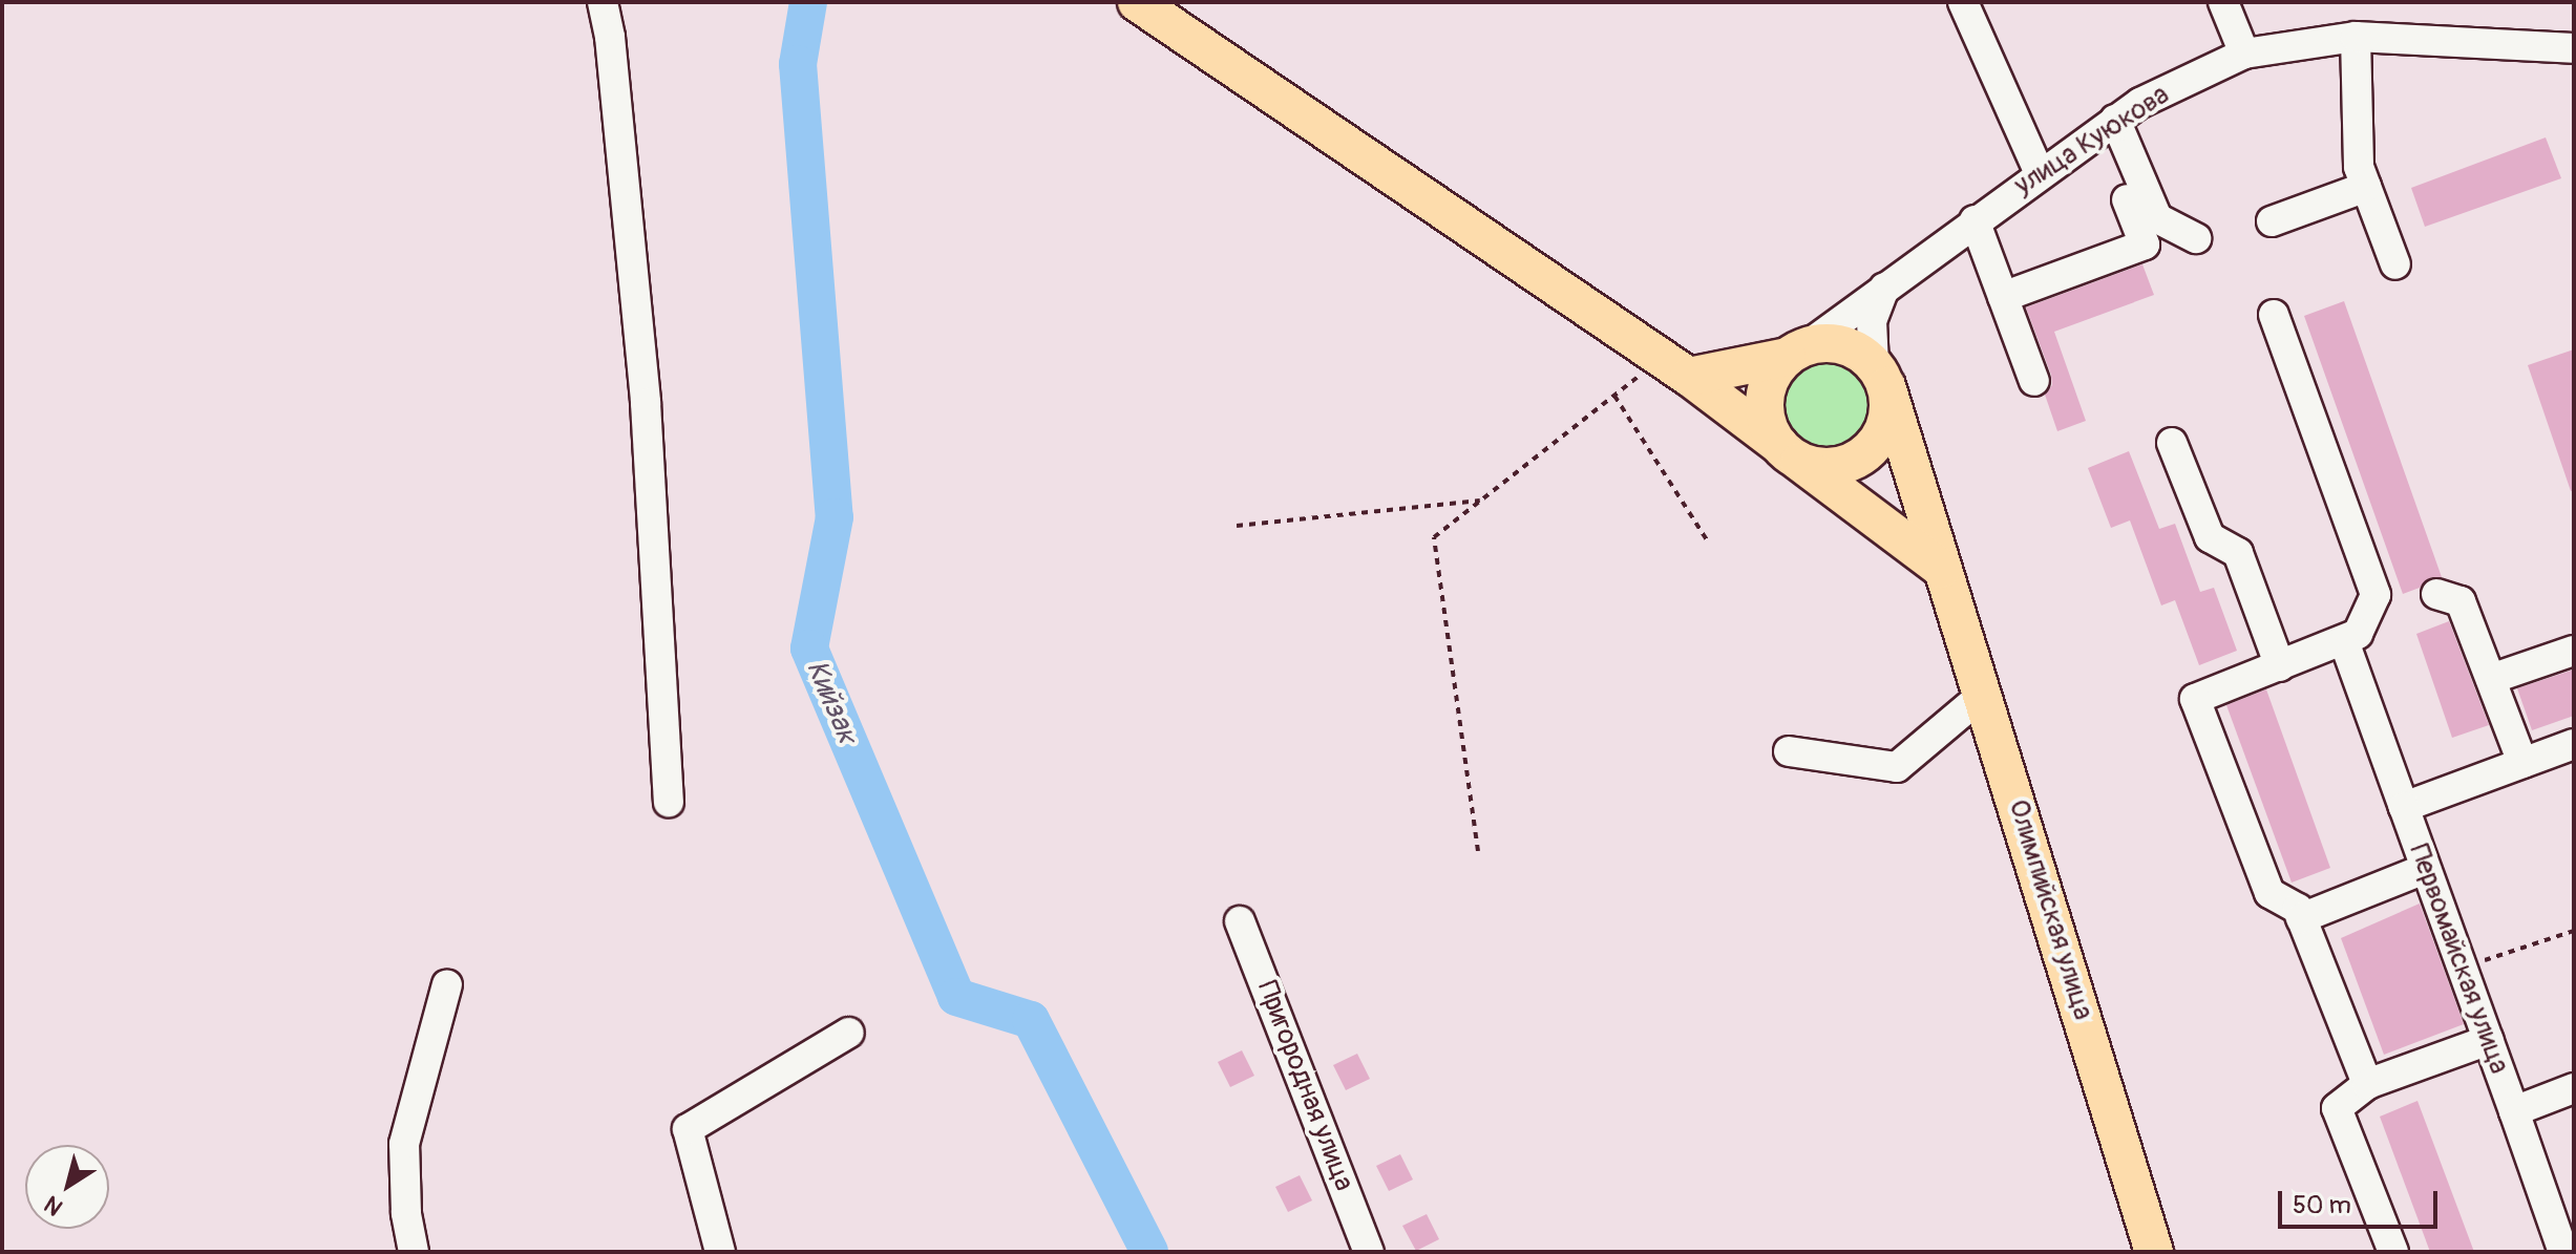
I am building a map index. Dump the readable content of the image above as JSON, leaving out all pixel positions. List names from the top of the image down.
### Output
{
  "streets": {
    "main road": ["Олимпийская улица"],
    "street": ["улица Куюкова", "Первомайская улица", "Пригородная улица"]
  },
  "crossings": [
    ["улица Куюкова", "Олимпийская улица"]
  ],
  "water": ["Кийзак"],
  "scale_bar": "50 m",
  "north": "bottom left"
}
